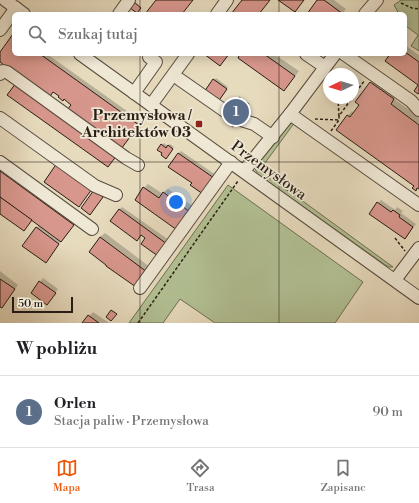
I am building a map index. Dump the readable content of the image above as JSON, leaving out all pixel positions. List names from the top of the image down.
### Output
{
  "streets": {
    "street": ["Przemysłowa"]
  },
  "places": {
    "transit": ["Przemysłowa / Architektów 03"]
  },
  "scale_bar": "50 m",
  "north": "left",
  "page": {
    "search": "Szukaj tutaj",
    "pins": "1",
    "scale": "50 m",
    "heading": "W pobliżu",
    "list": [
      {
        "mark": "1",
        "name": "Orlen",
        "note": "Stacja paliw · Przemysłowa",
        "value": "90 m"
      }
    ],
    "nav": ["Mapa", "Trasa", "Zapisane"]
  }
}
